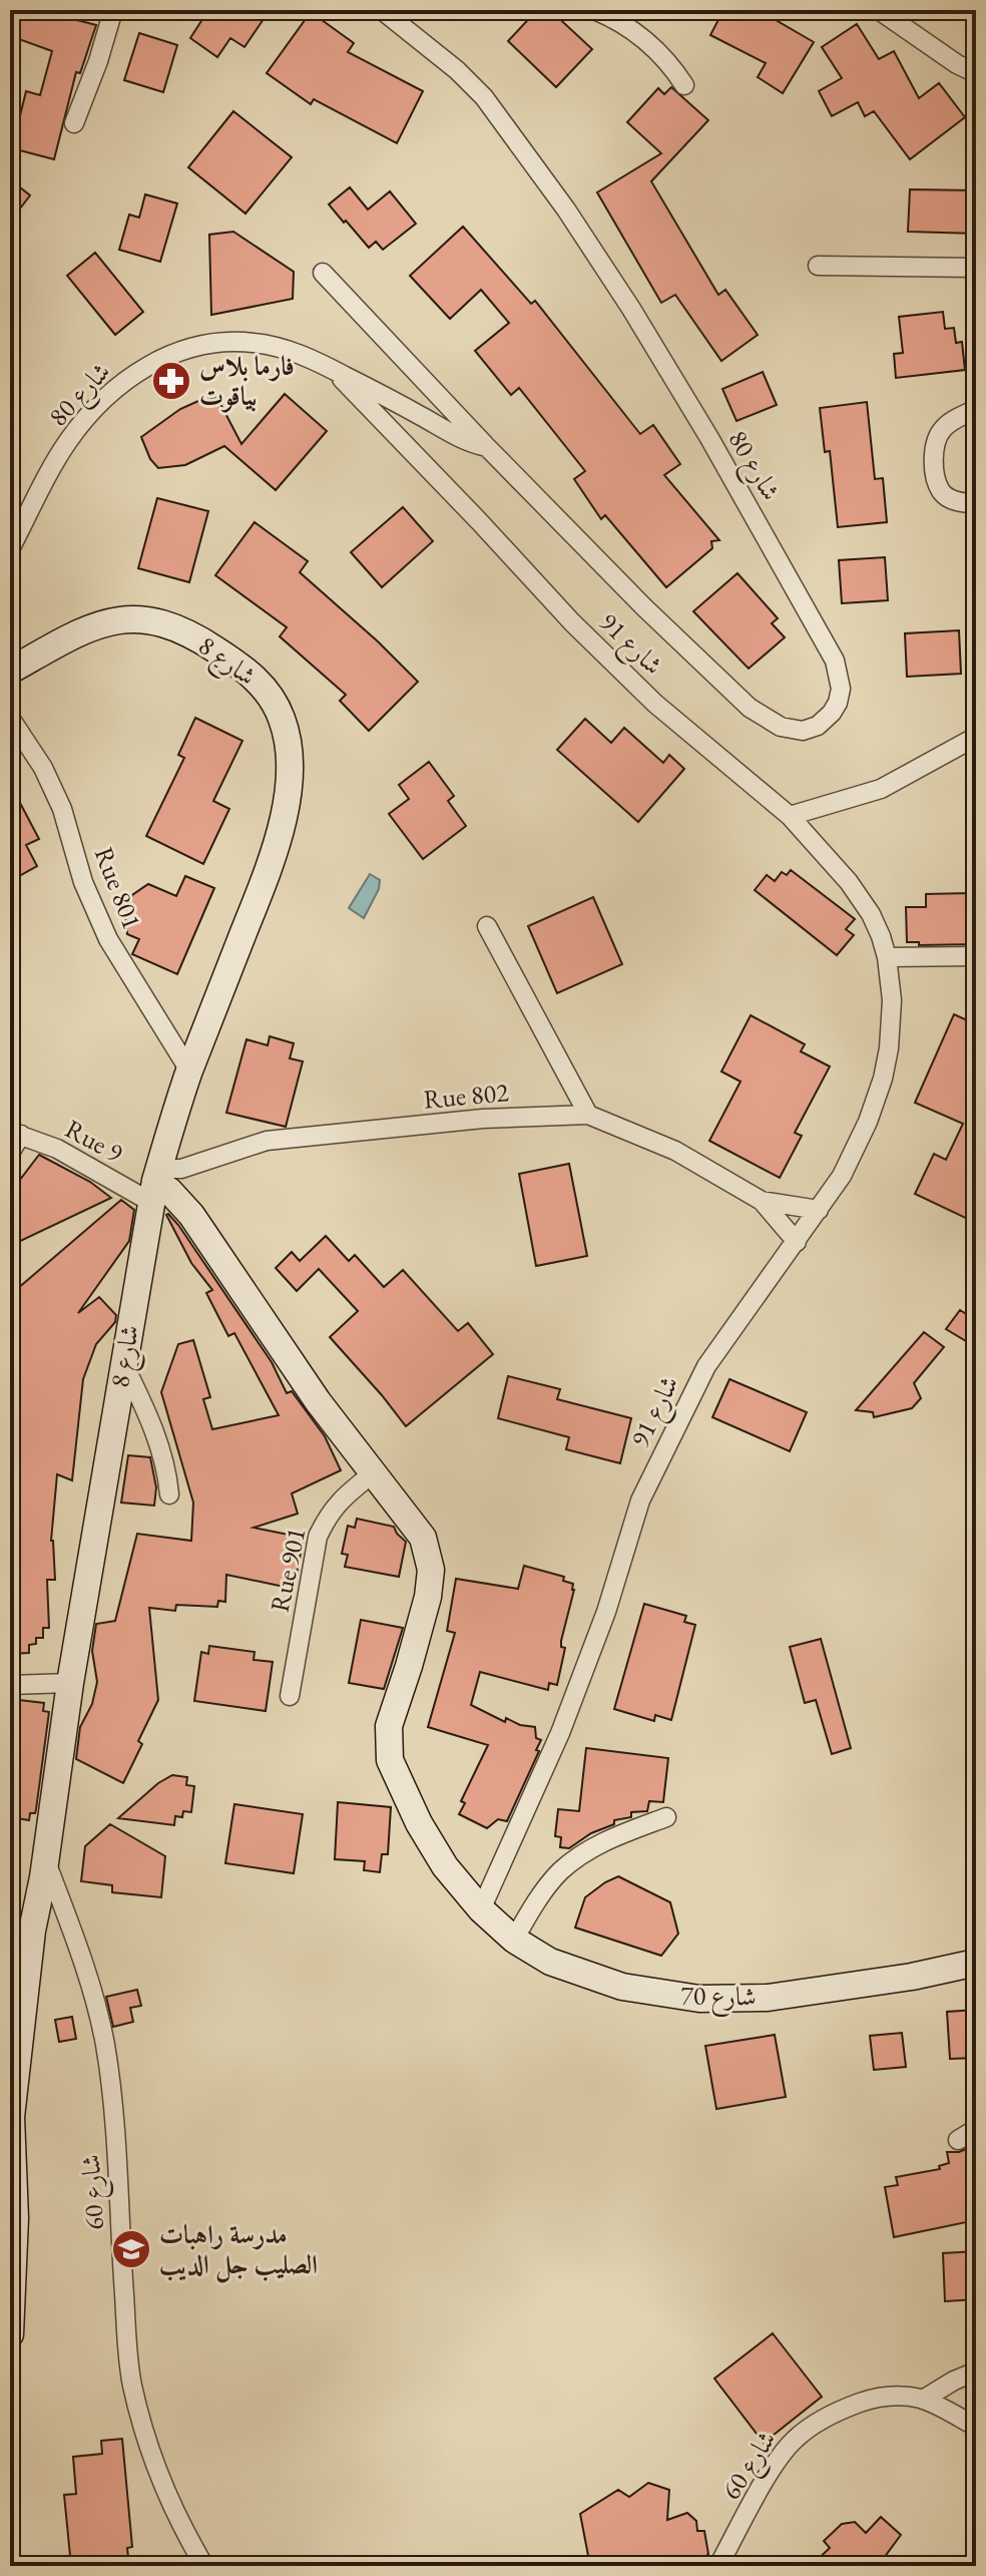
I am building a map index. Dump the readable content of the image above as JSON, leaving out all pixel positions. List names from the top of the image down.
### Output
{
  "streets": {
    "street": [
      "شارع 80",
      "شارع 91",
      "شارع 8",
      "Rue 801",
      "Rue 802",
      "Rue 9",
      "Rue 901",
      "شارع 70",
      "شارع 60"
    ]
  },
  "crossings": [
    ["شارع 80", "شارع 91"],
    ["شارع 91", "Rue 802"],
    ["شارع 91", "شارع 70"],
    ["شارع 8", "Rue 801"],
    ["شارع 8", "Rue 802"],
    ["شارع 8", "Rue 9"],
    ["شارع 8", "شارع 70"],
    ["شارع 8", "شارع 60"],
    ["Rue 802", "Rue 9"],
    ["Rue 802", "شارع 70"],
    ["Rue 9", "شارع 70"],
    ["Rue 901", "شارع 70"]
  ],
  "places": {
    "pharmacy": ["فارما بلاس بياقوت"],
    "school or university": ["مدرسة راهبات الصليب جل الديب"]
  }
}
